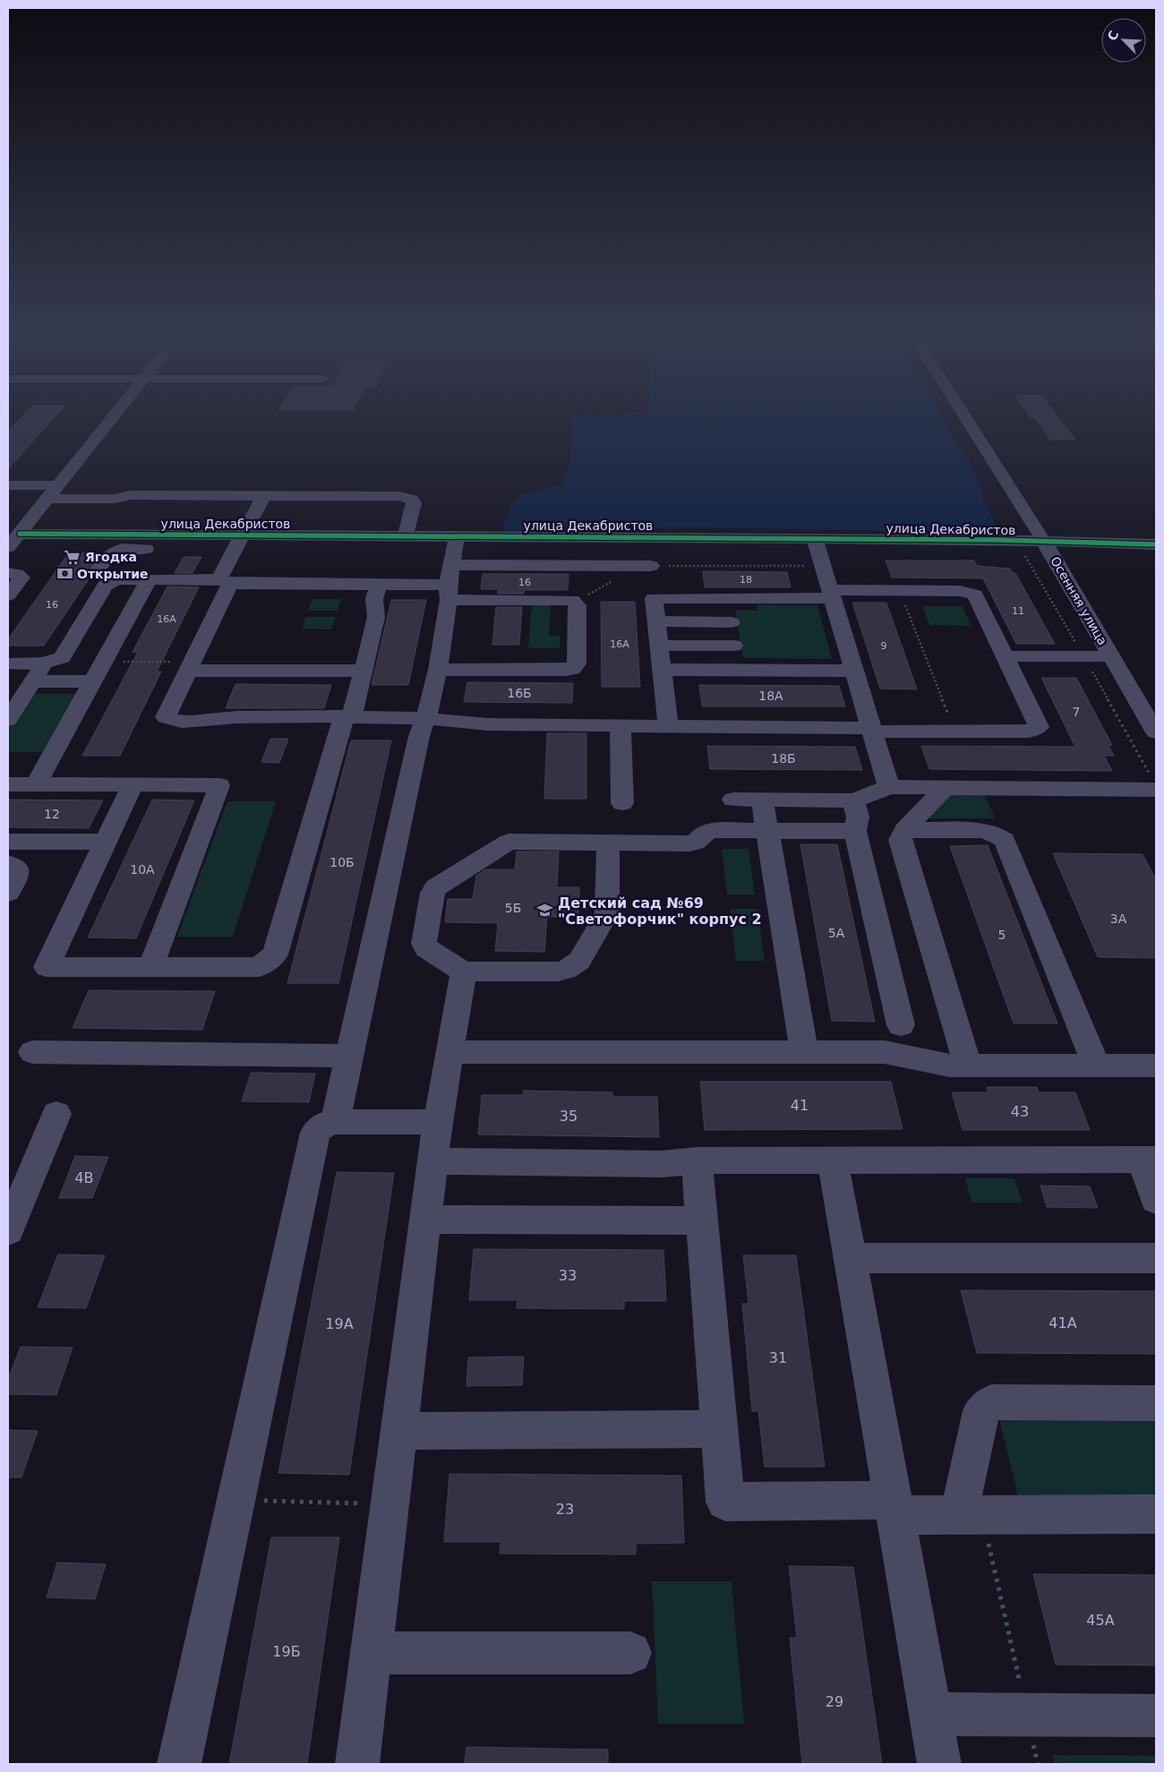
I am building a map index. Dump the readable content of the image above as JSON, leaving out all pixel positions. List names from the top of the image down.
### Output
{
  "streets": {
    "street": ["улица Декабристов", "Осенняя улица"]
  },
  "crossings": [
    ["улица Декабристов", "Осенняя улица"]
  ],
  "places": {
    "supermarket": ["Ягодка"],
    "bank": ["Открытие"],
    "school or university": ["Детский сад №69 \"Светофорчик\" корпус 2"]
  },
  "house_numbers": [
    "18",
    "16",
    "16",
    "11",
    "16А",
    "16А",
    "9",
    "16Б",
    "18А",
    "7",
    "18Б",
    "12",
    "10Б",
    "10А",
    "5Б",
    "3А",
    "5А",
    "5",
    "41",
    "43",
    "35",
    "4В",
    "33",
    "41А",
    "19А",
    "31",
    "23",
    "45А",
    "19Б",
    "29"
  ],
  "north": "top left"
}
